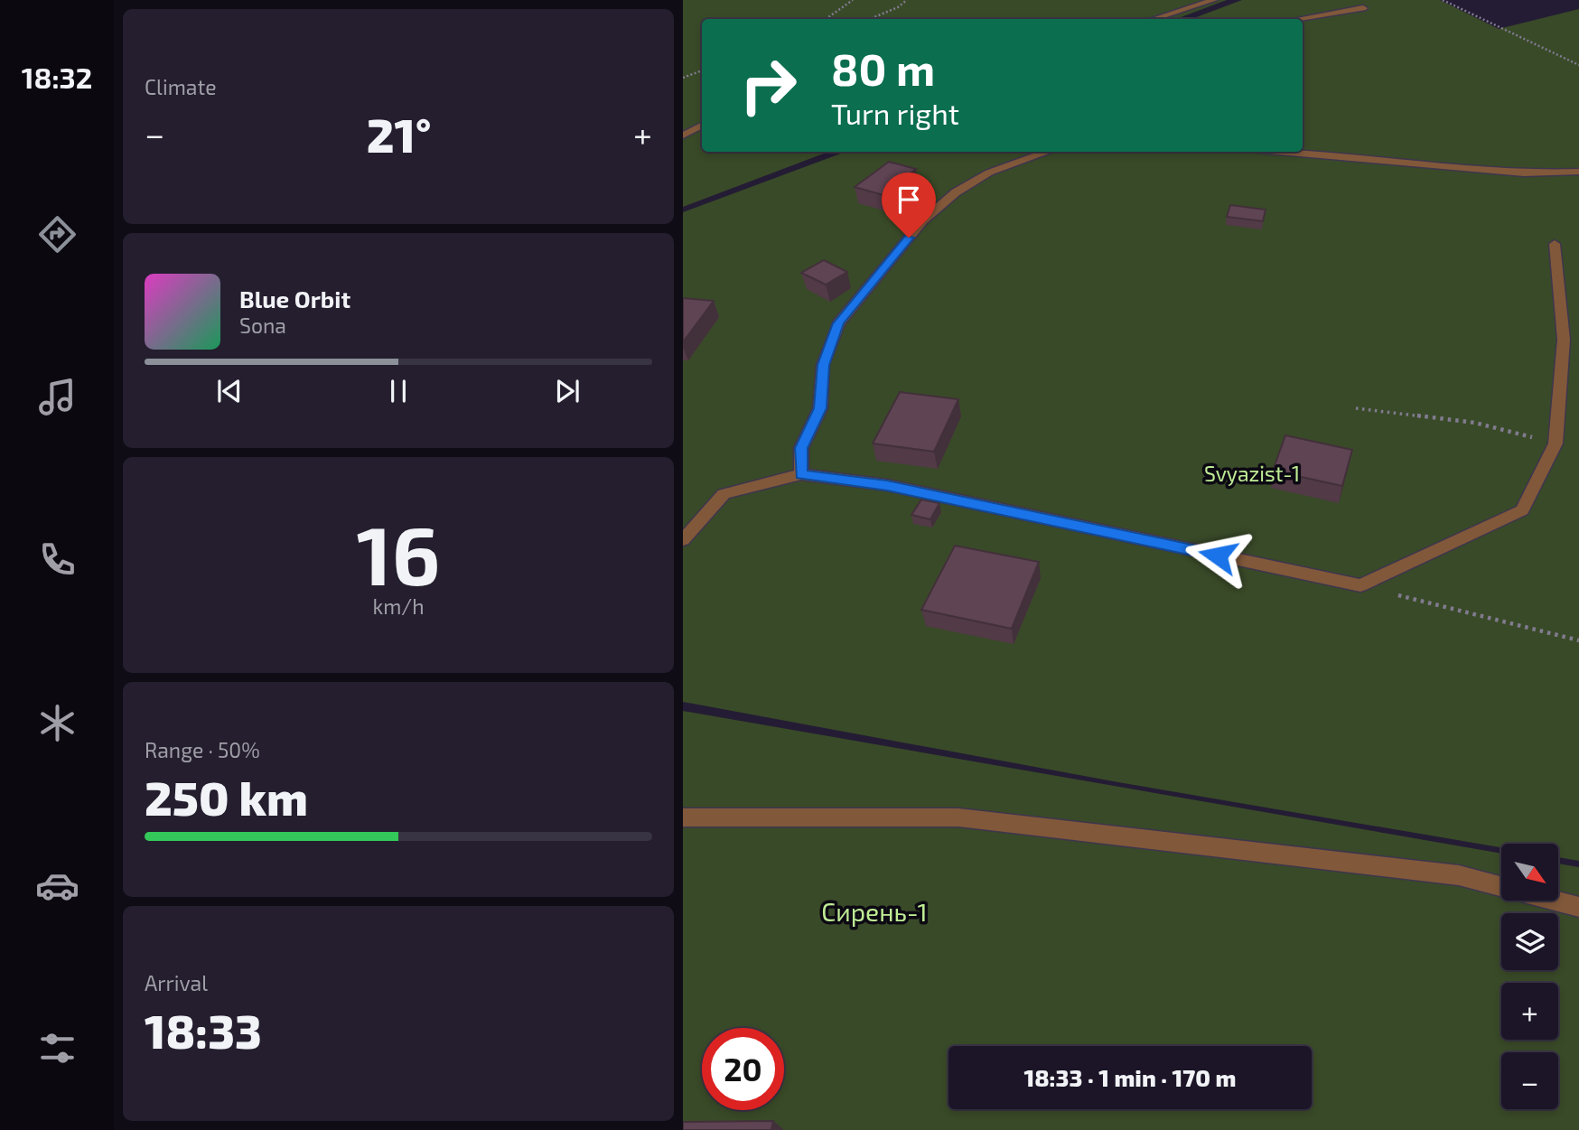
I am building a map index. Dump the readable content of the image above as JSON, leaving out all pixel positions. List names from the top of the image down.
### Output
{
  "parks": ["Svyazist-1", "Сирень-1"],
  "north": "bottom right",
  "page": {
    "tabs": "18:32",
    "tile": [
      "Climate",
      ["16", "km/h"],
      ["Range · 50%", "250 km"],
      ["Arrival", "18:33"]
    ],
    "turn": ["80 m", "Turn right"],
    "heat": ["−", "21°", "+"],
    "song": ["Blue Orbit", "Sona"],
    "map_buttons": ["+", "−"],
    "limit": "20",
    "trip": "18:33 · 1 min · 170 m"
  }
}
